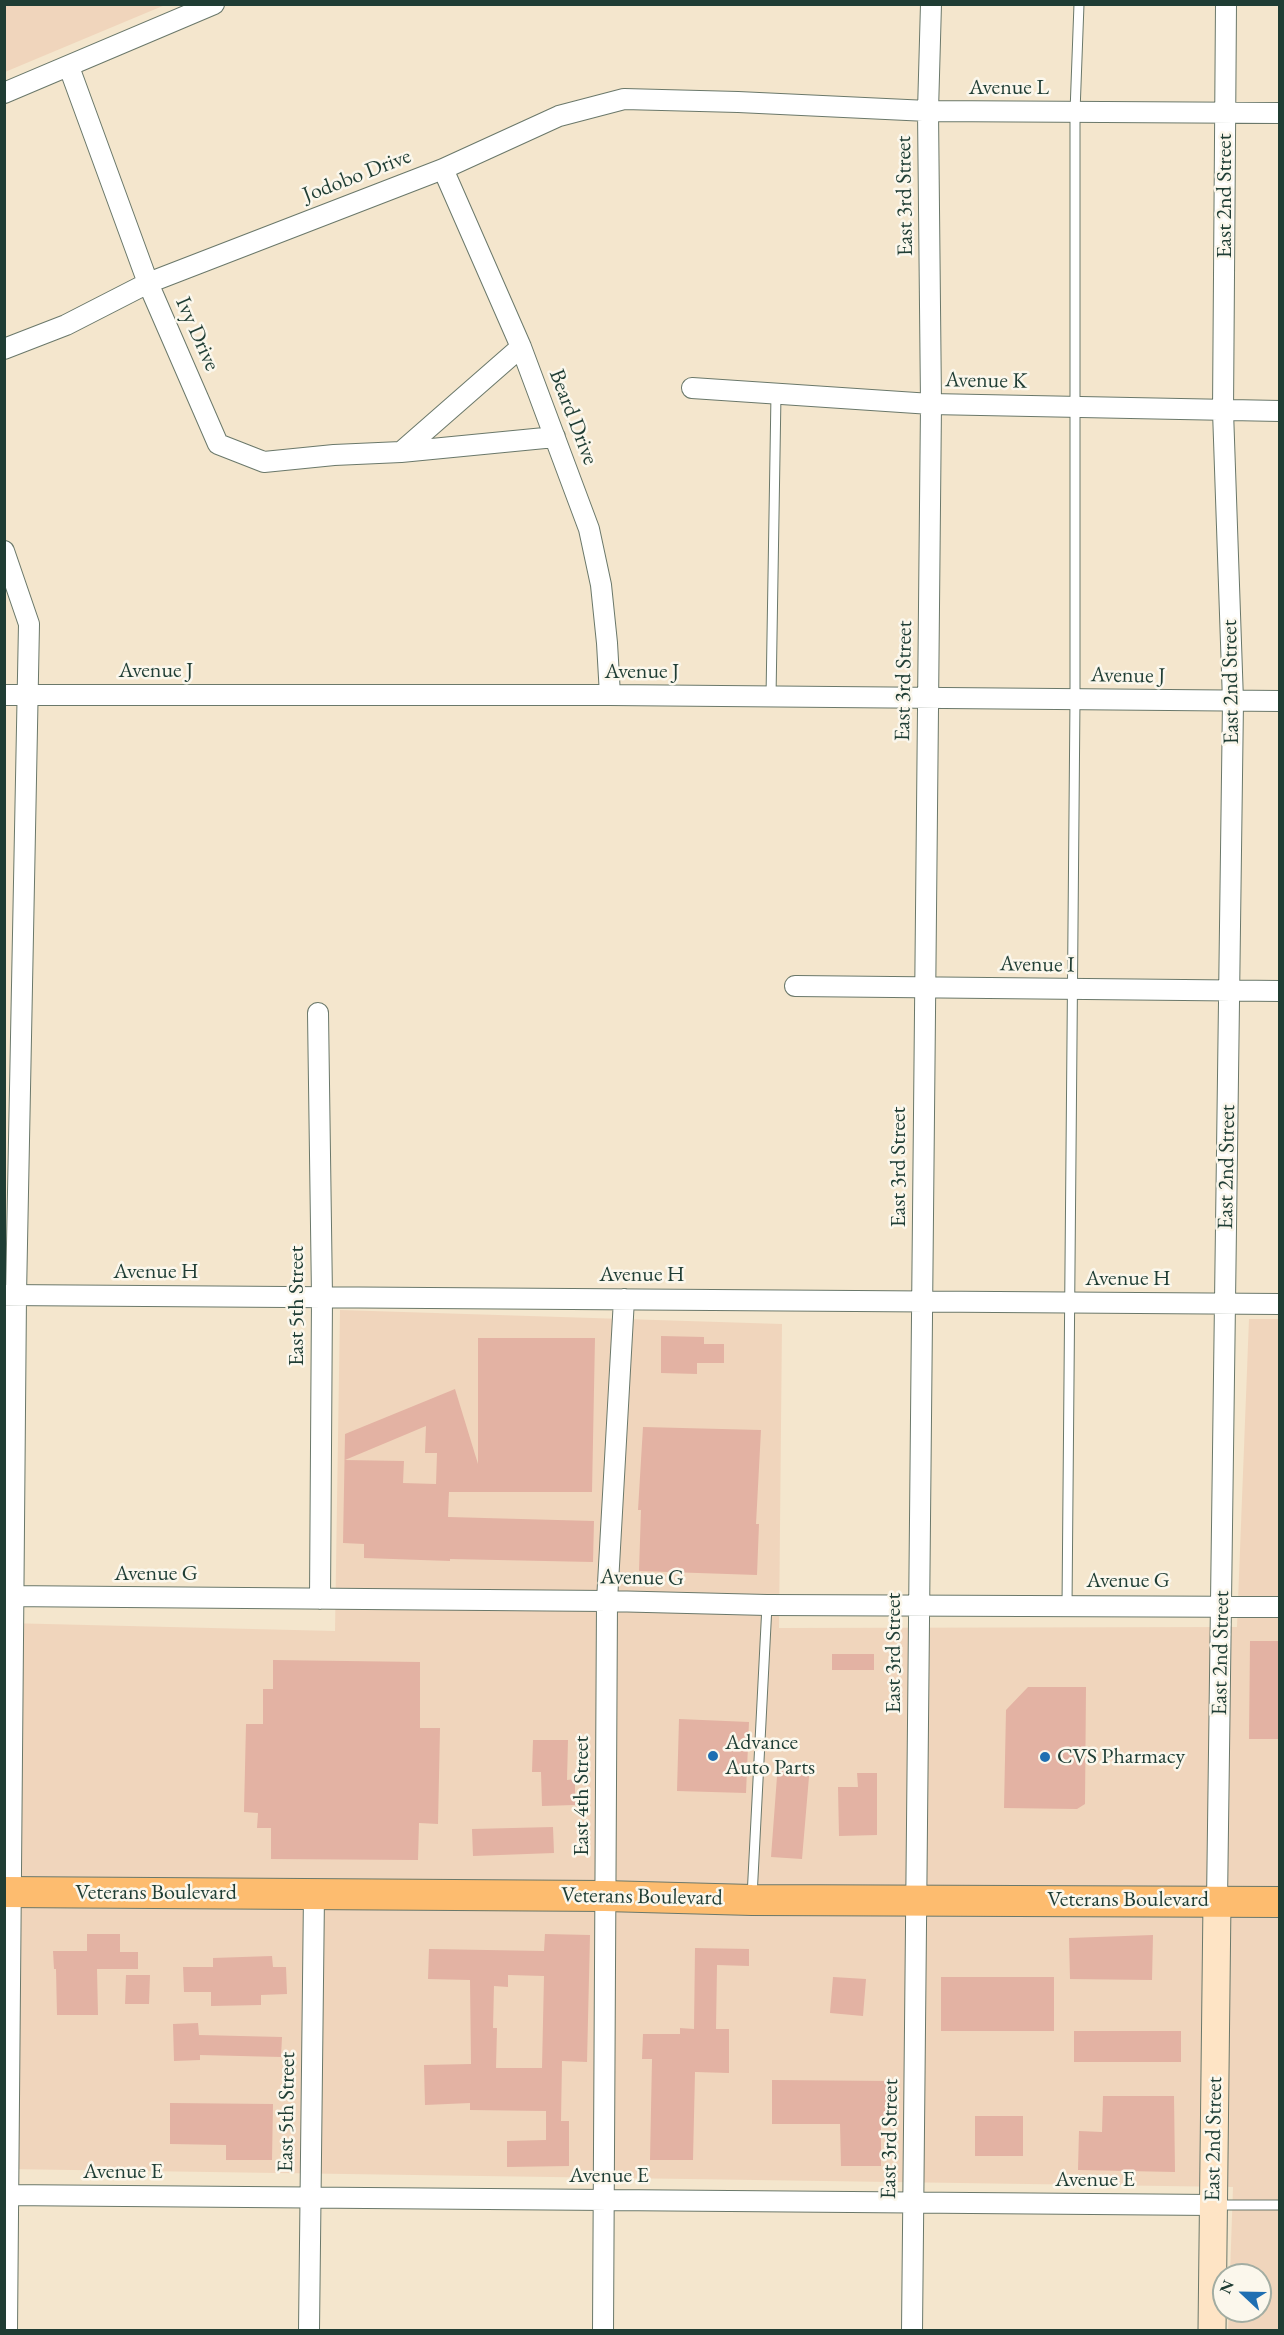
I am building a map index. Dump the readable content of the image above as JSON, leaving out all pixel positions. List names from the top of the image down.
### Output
{
  "streets": {
    "main road": ["Veterans Boulevard"],
    "street": [
      "Avenue L",
      "Jodobo Drive",
      "East 3rd Street",
      "East 2nd Street",
      "Ivy Drive",
      "Avenue K",
      "Beard Drive",
      "Avenue J",
      "Avenue I",
      "Avenue H",
      "East 5th Street",
      "Avenue G",
      "East 4th Street",
      "Avenue E"
    ]
  },
  "crossings": [
    ["Avenue L", "Jodobo Drive"],
    ["Avenue L", "East 3rd Street"],
    ["Avenue L", "East 2nd Street"],
    ["Jodobo Drive", "Ivy Drive"],
    ["Jodobo Drive", "Beard Drive"],
    ["East 3rd Street", "Avenue K"],
    ["East 3rd Street", "Avenue J"],
    ["East 3rd Street", "Avenue I"],
    ["East 3rd Street", "Avenue H"],
    ["East 3rd Street", "Avenue G"],
    ["East 3rd Street", "Veterans Boulevard"],
    ["East 3rd Street", "Avenue E"],
    ["East 2nd Street", "Avenue K"],
    ["East 2nd Street", "Avenue J"],
    ["East 2nd Street", "Avenue I"],
    ["East 2nd Street", "Avenue H"],
    ["East 2nd Street", "Avenue G"],
    ["East 2nd Street", "Veterans Boulevard"],
    ["East 2nd Street", "Avenue E"],
    ["Ivy Drive", "Beard Drive"],
    ["Beard Drive", "Avenue J"],
    ["Avenue H", "East 5th Street"],
    ["Avenue H", "East 4th Street"],
    ["East 5th Street", "Avenue G"],
    ["East 5th Street", "Veterans Boulevard"],
    ["East 5th Street", "Avenue E"],
    ["Avenue G", "East 4th Street"],
    ["East 4th Street", "Veterans Boulevard"],
    ["East 4th Street", "Avenue E"]
  ],
  "places": ["Advance Auto Parts", "CVS Pharmacy"],
  "north": "left"
}
